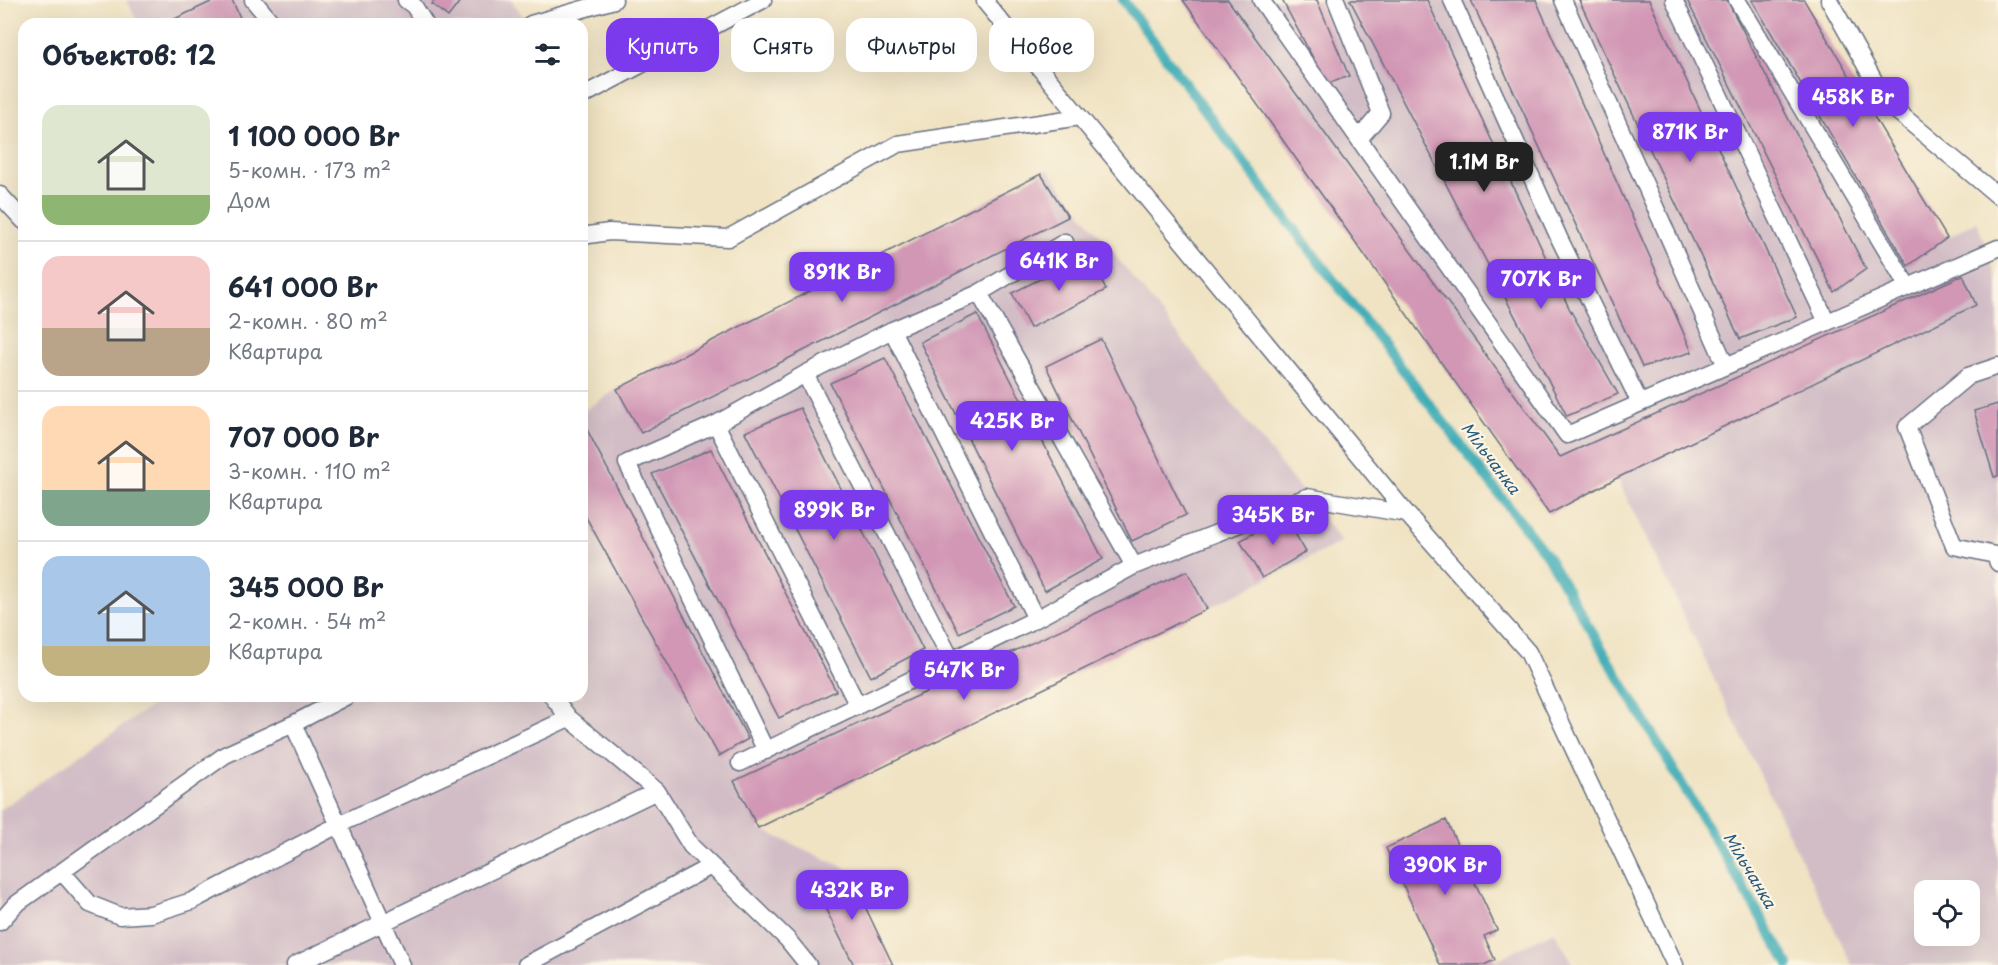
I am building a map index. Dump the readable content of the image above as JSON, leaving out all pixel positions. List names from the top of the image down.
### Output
{
  "water": ["Мільчанка"],
  "page": {
    "chip": [
      "Купить",
      "Снять",
      "Фильтры",
      "Новое"
    ],
    "heading": "Объектов: 12",
    "price": [
      "458K Br",
      "871K Br",
      "1.1M Br",
      "641K Br",
      "891K Br",
      "707K Br",
      "425K Br",
      "899K Br",
      "345K Br",
      "547K Br",
      "390K Br",
      "432K Br"
    ],
    "list": [
      {
        "name": "1 100 000 Br",
        "note": "5-комн. · 173 m² · Дом"
      },
      {
        "name": "641 000 Br",
        "note": "2-комн. · 80 m² · Квартира"
      },
      {
        "name": "707 000 Br",
        "note": "3-комн. · 110 m² · Квартира"
      },
      {
        "name": "345 000 Br",
        "note": "2-комн. · 54 m² · Квартира"
      }
    ]
  }
}
